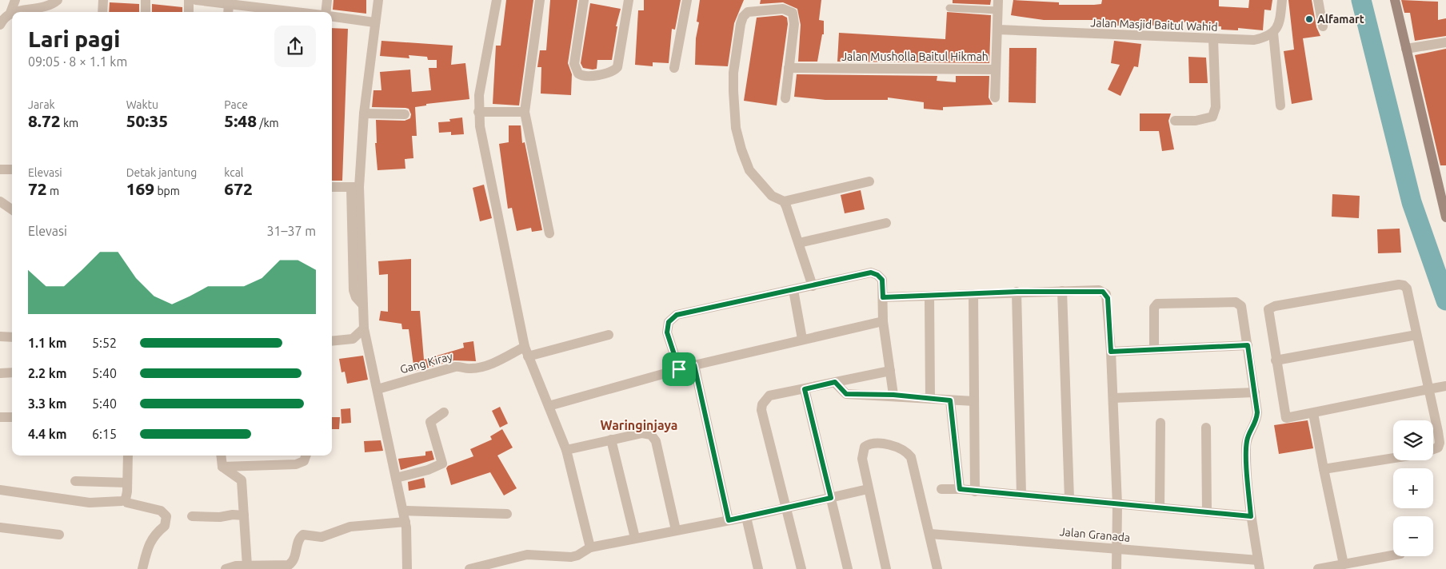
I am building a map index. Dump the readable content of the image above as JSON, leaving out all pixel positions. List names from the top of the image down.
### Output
{
  "streets": {
    "street": [
      "Jalan Masjid Baitul Wahid",
      "Jalan Musholla Baitul Hikmah",
      "Gang Kiray",
      "Jalan Granada"
    ]
  },
  "crossings": [
    ["Jalan Masjid Baitul Wahid", "Jalan Musholla Baitul Hikmah"]
  ],
  "districts": ["Waringinjaya"],
  "places": ["Alfamart"],
  "page": {
    "heading": ["Lari pagi", "09:05 · 8 × 1.1 km"],
    "stats": [
      ["Jarak", "8.72 km"],
      ["Waktu", "50:35"],
      ["Pace", "5:48 /km"],
      ["Elevasi", "72 m"],
      ["Detak jantung", "169 bpm"],
      ["kcal", "672"]
    ],
    "chart": ["Elevasi", "31–37 m"],
    "list": [
      {
        "name": "1.1 km",
        "note": "5:52"
      },
      {
        "name": "2.2 km",
        "note": "5:40"
      },
      {
        "name": "3.3 km",
        "note": "5:40"
      },
      {
        "name": "4.4 km",
        "note": "6:15"
      }
    ],
    "map_buttons": ["+", "−"]
  }
}
